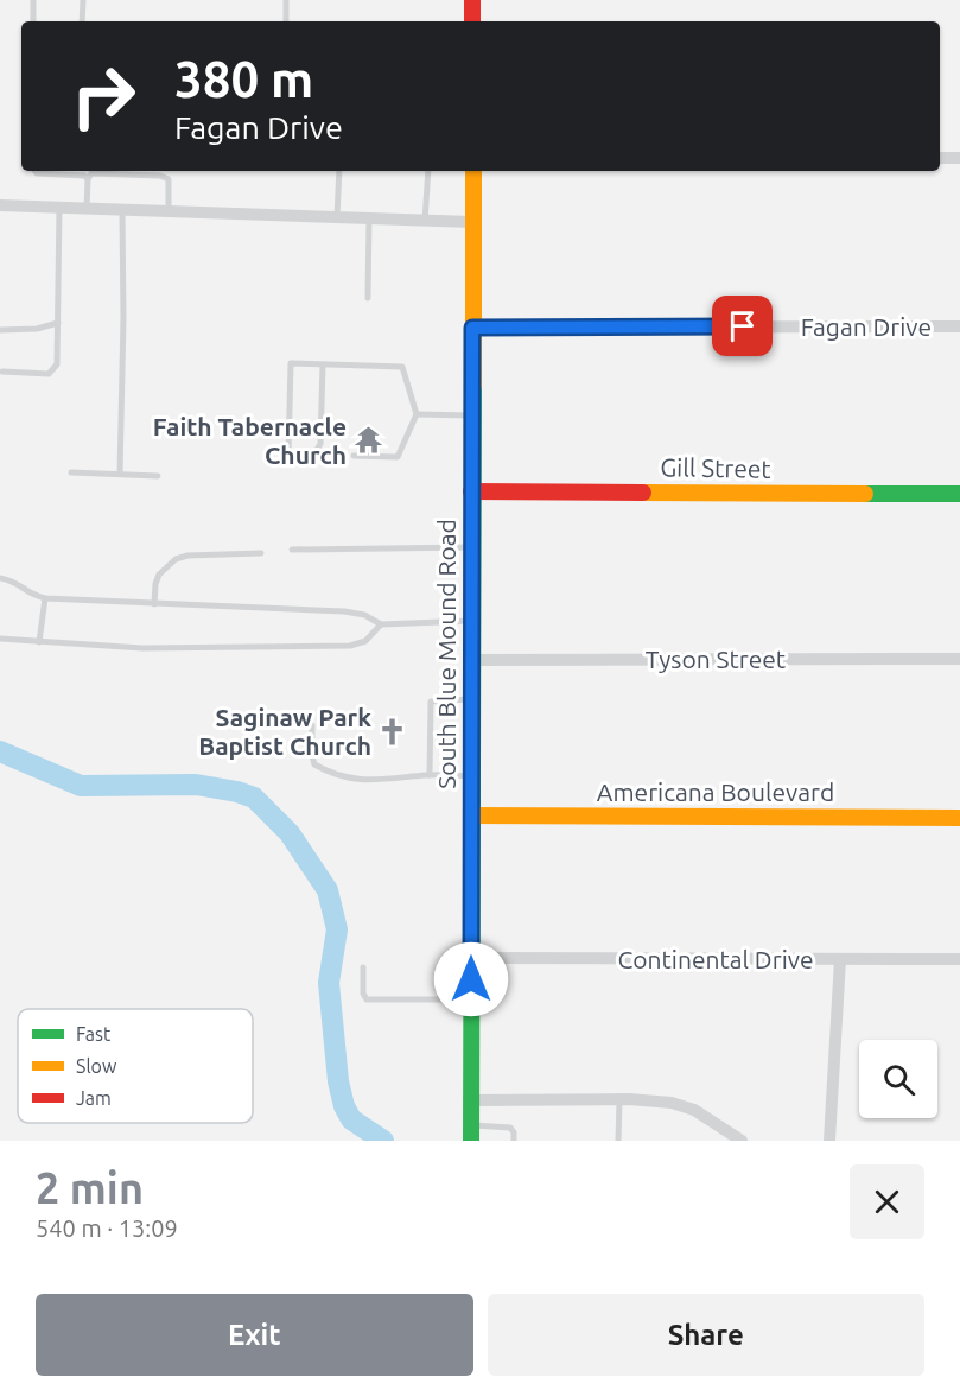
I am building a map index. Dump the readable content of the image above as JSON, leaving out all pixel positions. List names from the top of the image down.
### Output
{
  "streets": {
    "main road": ["Gill Street", "South Blue Mound Road", "Americana Boulevard"],
    "street": ["Fagan Drive", "Tyson Street", "Continental Drive"]
  },
  "crossings": [
    ["Fagan Drive", "South Blue Mound Road"],
    ["Gill Street", "South Blue Mound Road"],
    ["South Blue Mound Road", "Tyson Street"],
    ["South Blue Mound Road", "Americana Boulevard"],
    ["South Blue Mound Road", "Continental Drive"]
  ],
  "places": {
    "temple": ["Faith Tabernacle Church"],
    "church": ["Saginaw Park Baptist Church"]
  },
  "legend": ["Fast", "Slow", "Jam"],
  "page": {
    "turn": ["380 m", "Fagan Drive"],
    "heading": ["2 min", "540 m · 13:09"],
    "buttons": ["Exit", "Share"]
  }
}
